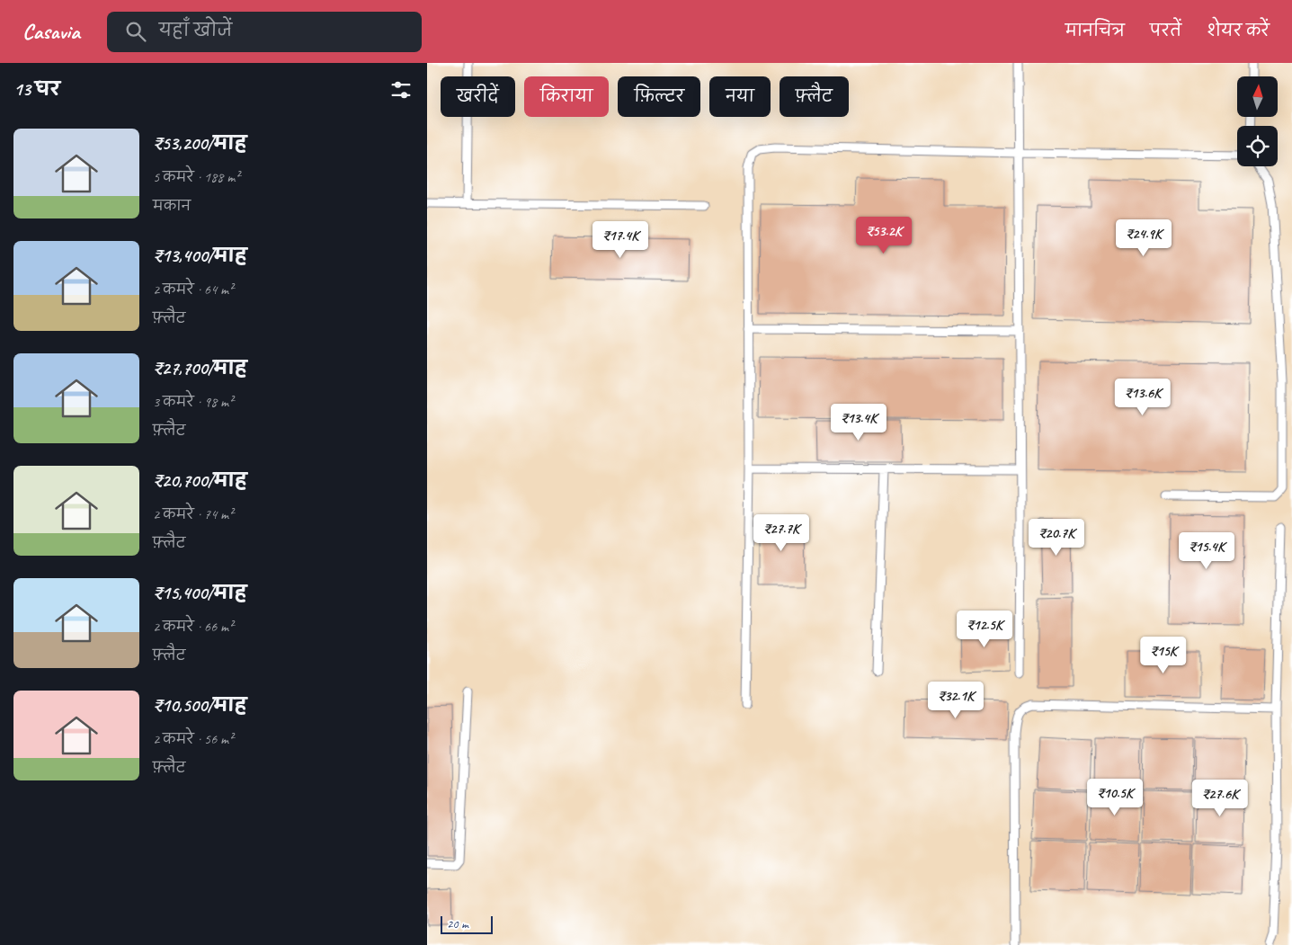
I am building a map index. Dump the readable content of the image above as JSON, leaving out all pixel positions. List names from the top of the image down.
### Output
{
  "scale_bar": "20 m",
  "north": "top",
  "page": {
    "header": "Casavia",
    "search": "यहाँ खोजें",
    "nav": ["मानचित्र", "परतें", "शेयर करें"],
    "heading": "13 घर",
    "chip": [
      "खरीदें",
      "किराया",
      "फ़िल्टर",
      "नया",
      "फ़्लैट"
    ],
    "list": [
      {
        "name": "₹53,200/माह",
        "note": "5 कमरे · 188 m² · मकान"
      },
      {
        "name": "₹13,400/माह",
        "note": "2 कमरे · 64 m² · फ़्लैट"
      },
      {
        "name": "₹27,700/माह",
        "note": "3 कमरे · 98 m² · फ़्लैट"
      },
      {
        "name": "₹20,700/माह",
        "note": "2 कमरे · 74 m² · फ़्लैट"
      },
      {
        "name": "₹15,400/माह",
        "note": "2 कमरे · 66 m² · फ़्लैट"
      },
      {
        "name": "₹10,500/माह",
        "note": "2 कमरे · 56 m² · फ़्लैट"
      }
    ],
    "price": [
      "₹53.2K",
      "₹24.9K",
      "₹17.4K",
      "₹13.6K",
      "₹13.4K",
      "₹27.7K",
      "₹20.7K",
      "₹15.4K",
      "₹12.5K",
      "₹15K",
      "₹32.1K",
      "₹10.5K",
      "₹27.6K"
    ],
    "scale": "20 m"
  }
}
